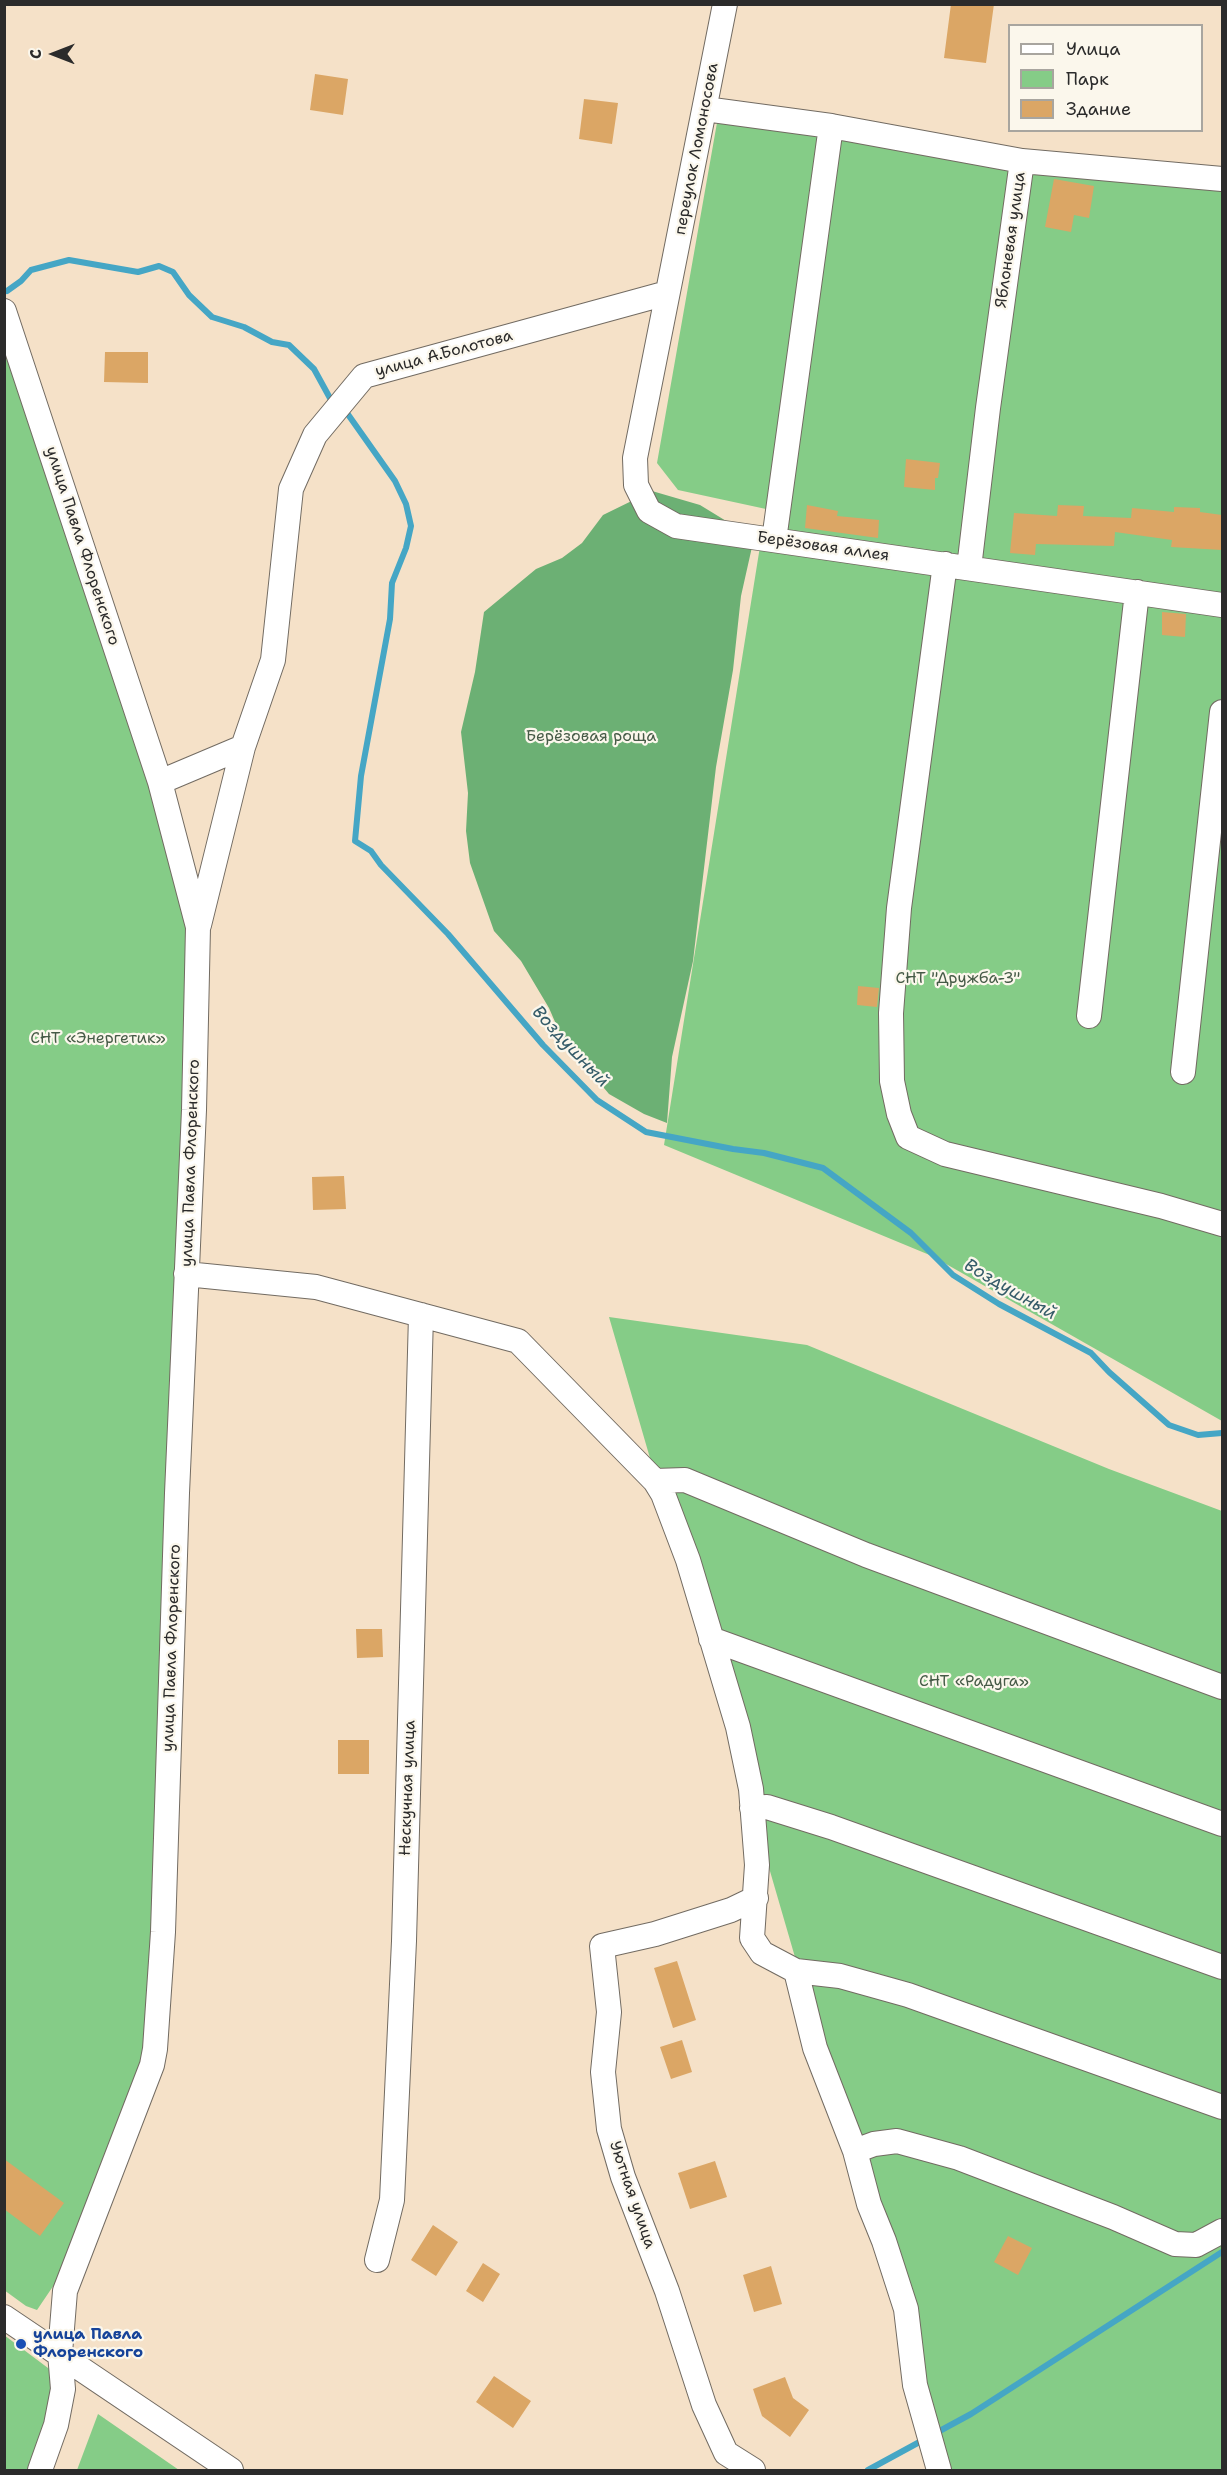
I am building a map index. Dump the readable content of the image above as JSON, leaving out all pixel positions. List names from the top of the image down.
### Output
{
  "streets": {
    "street": [
      "переулок Ломоносова",
      "Яблоневая улица",
      "улица А.Болотова",
      "улица Павла Флоренского",
      "Берёзовая аллея",
      "Нескучная улица",
      "Уютная улица"
    ]
  },
  "crossings": [
    ["переулок Ломоносова", "Яблоневая улица"],
    ["переулок Ломоносова", "улица А.Болотова"],
    ["переулок Ломоносова", "Берёзовая аллея"],
    ["Яблоневая улица", "Берёзовая аллея"],
    ["улица А.Болотова", "улица Павла Флоренского"],
    ["улица А.Болотова", "Берёзовая аллея"]
  ],
  "water": ["Воздушный"],
  "parks": [
    "Берёзовая роща",
    "СНТ \"Дружба-3\"",
    "СНТ «Энергетик»",
    "СНТ «Радуга»"
  ],
  "places": ["улица Павла Флоренского"],
  "legend": ["Улица", "Парк", "Здание"],
  "north": "left"
}
